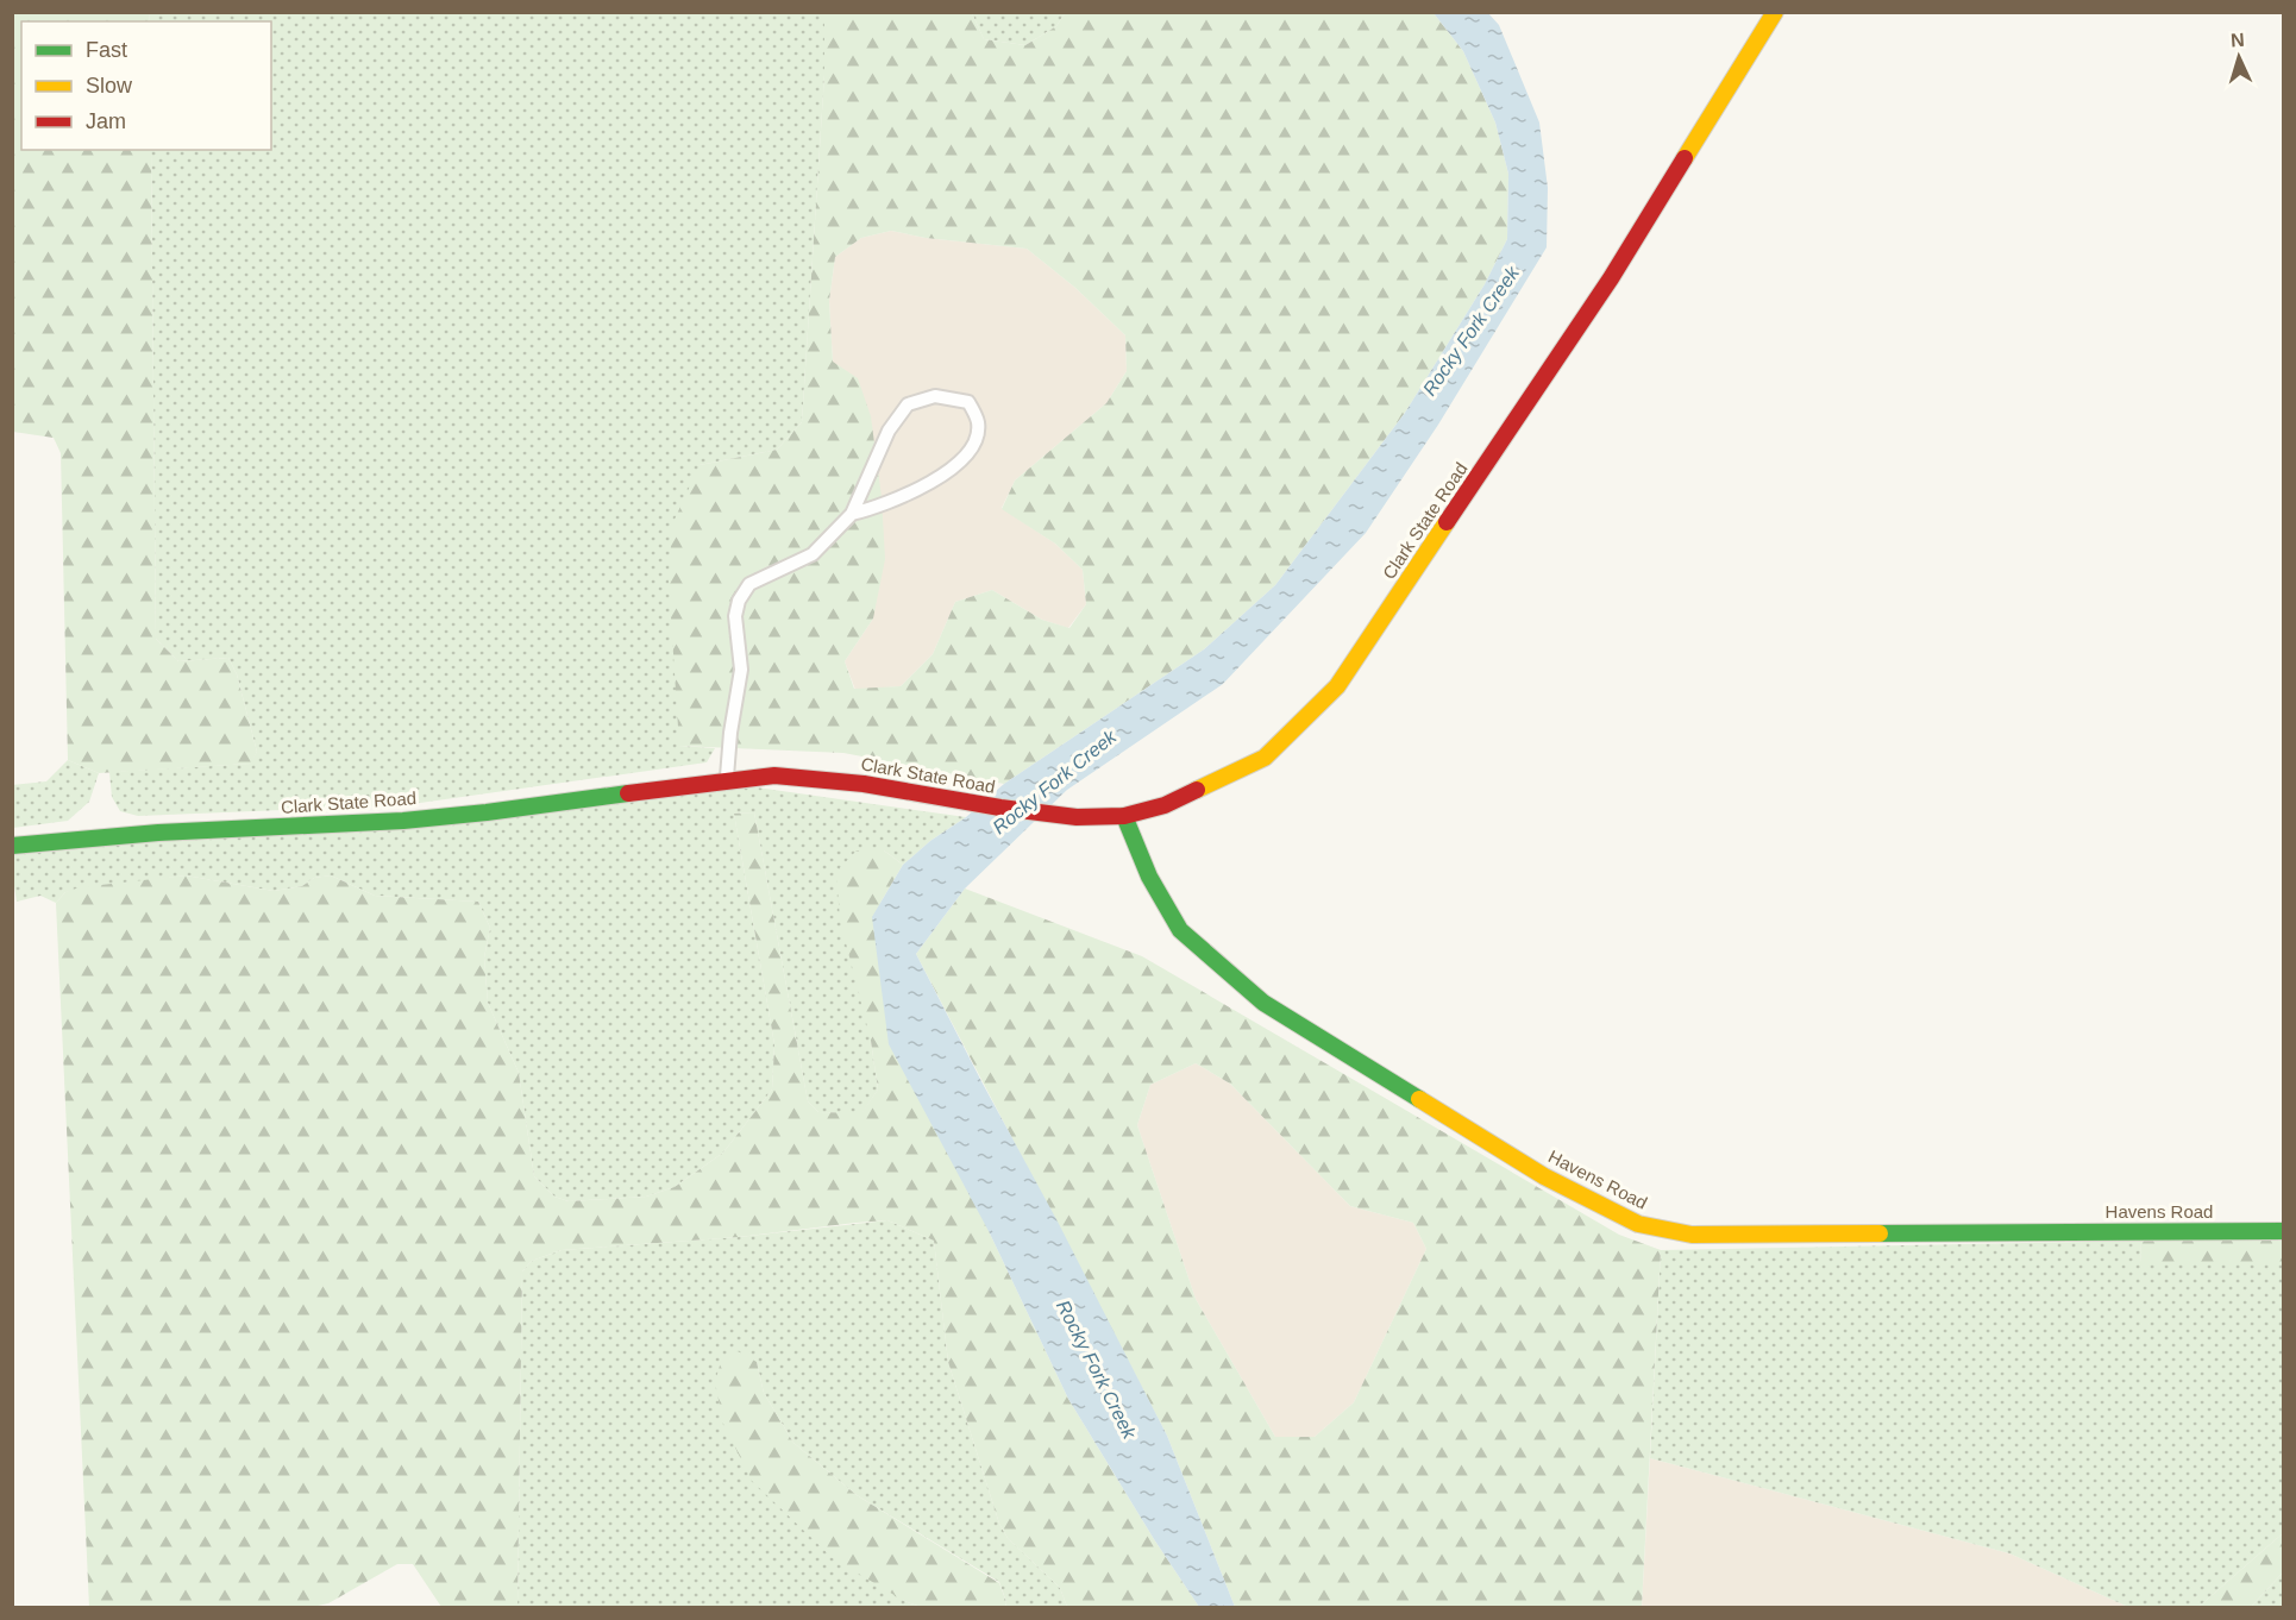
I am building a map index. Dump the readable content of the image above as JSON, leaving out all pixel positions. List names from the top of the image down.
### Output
{
  "streets": {
    "main road": ["Clark State Road", "Havens Road"]
  },
  "crossings": [
    ["Clark State Road", "Havens Road"]
  ],
  "water": ["Rocky Fork Creek"],
  "legend": ["Fast", "Slow", "Jam"],
  "north": "top"
}
